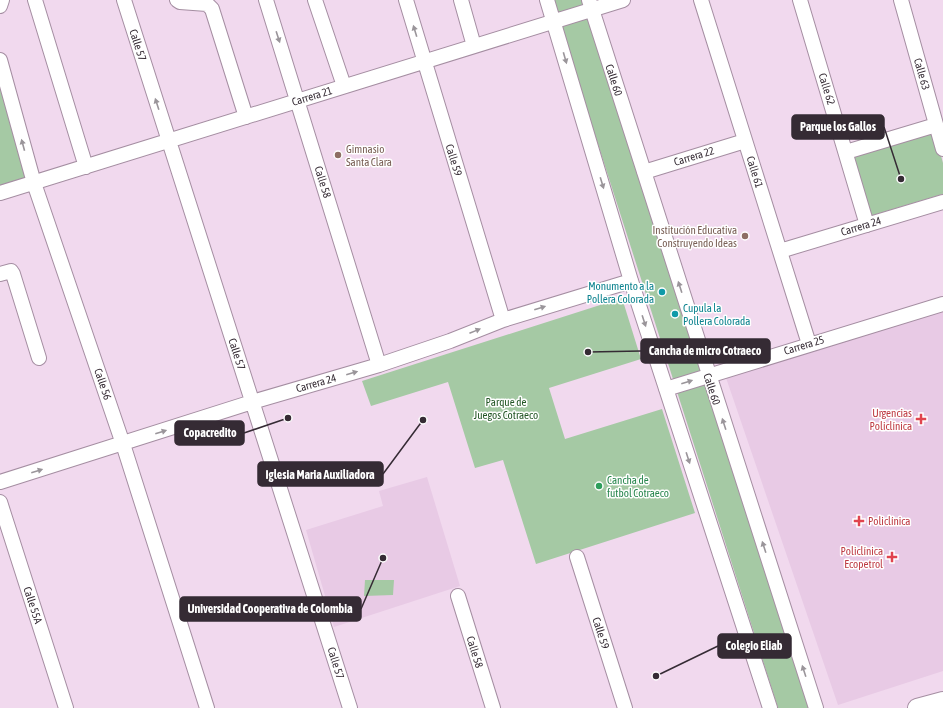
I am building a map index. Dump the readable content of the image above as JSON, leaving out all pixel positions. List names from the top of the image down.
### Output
{
  "streets": {
    "street": [
      "Calle 57",
      "Calle 63",
      "Calle 60",
      "Calle 62",
      "Carrera 21",
      "Carrera 22",
      "Calle 59",
      "Calle 61",
      "Calle 58",
      "Carrera 24",
      "Carrera 25",
      "Calle 56",
      "Calle 55A"
    ]
  },
  "crossings": [
    ["Calle 57", "Carrera 21"],
    ["Calle 57", "Carrera 24"],
    ["Calle 60", "Carrera 21"],
    ["Calle 60", "Carrera 22"],
    ["Calle 60", "Carrera 25"],
    ["Calle 62", "Carrera 24"],
    ["Carrera 21", "Calle 59"],
    ["Carrera 21", "Calle 58"],
    ["Carrera 21", "Calle 56"],
    ["Carrera 22", "Calle 61"],
    ["Calle 59", "Carrera 24"],
    ["Calle 61", "Carrera 24"],
    ["Calle 61", "Carrera 25"],
    ["Calle 58", "Carrera 24"],
    ["Carrera 24", "Calle 56"]
  ],
  "one_way": ["Carrera 24"],
  "parks": ["Parque de Juegos Cotraeco"],
  "places": {
    "other": [
      "Gimnasio Santa Clara",
      "Parque los Gallos",
      "Institución Educativa Construyendo Ideas",
      "Monumento a la Pollera Colorada",
      "Cupula la Pollera Colorada",
      "Cancha de micro Cotraeco",
      "Copacredito",
      "Iglesia Maria Auxiliadora",
      "Cancha de futbol Cotraeco",
      "Universidad Cooperativa de Colombia",
      "Colegio Eliab"
    ],
    "health": ["Urgencias Policlínica", "Policlínica", "Policlínica Ecopetrol"]
  }
}
